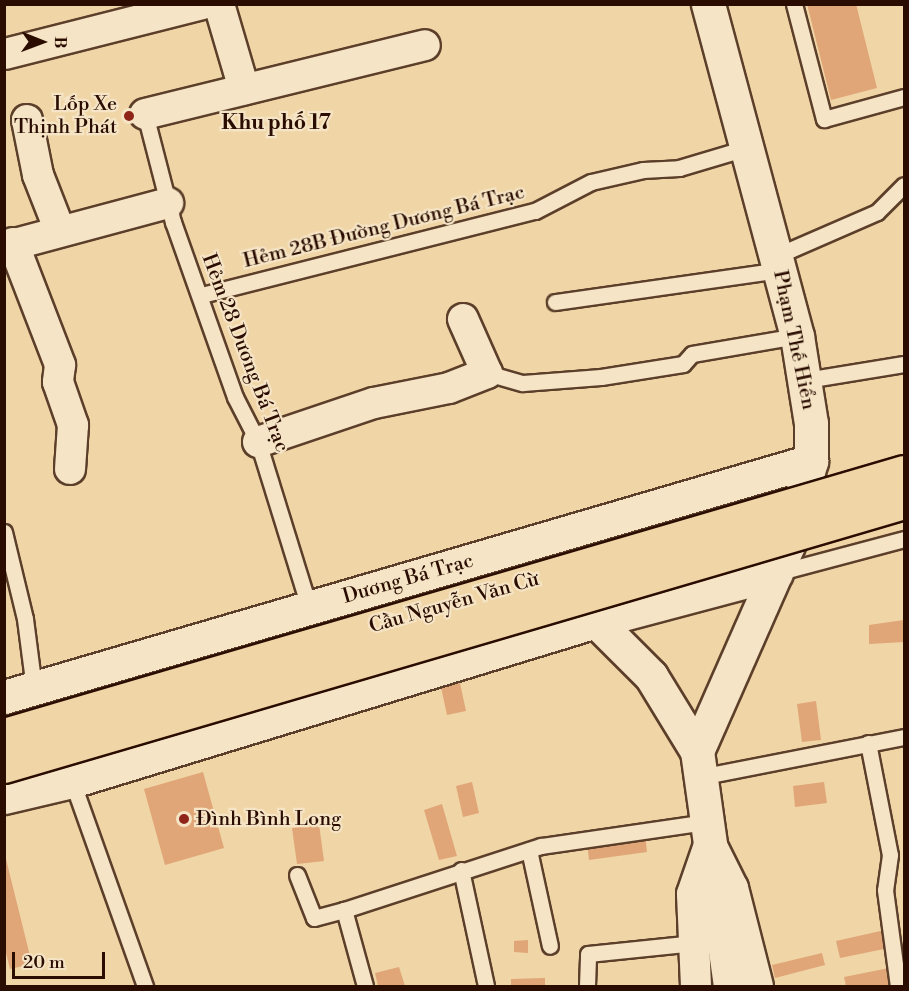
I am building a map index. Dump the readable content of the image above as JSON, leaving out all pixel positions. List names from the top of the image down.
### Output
{
  "streets": {
    "main road": ["Cầu Nguyễn Văn Cừ"],
    "street": ["Phạm Thế Hiển", "Dương Bá Trạc"],
    "lane": ["Hẻm 28B Đường Dương Bá Trạc", "Hẻm 28 Dương Bá Trạc"]
  },
  "crossings": [
    ["Hẻm 28B Đường Dương Bá Trạc", "Phạm Thế Hiển"],
    ["Hẻm 28B Đường Dương Bá Trạc", "Hẻm 28 Dương Bá Trạc"],
    ["Phạm Thế Hiển", "Dương Bá Trạc"],
    ["Hẻm 28 Dương Bá Trạc", "Dương Bá Trạc"]
  ],
  "districts": ["Khu phố 17"],
  "places": ["Lốp Xe Thịnh Phát", "Đình Bình Long"],
  "scale_bar": "20 m",
  "north": "right"
}
